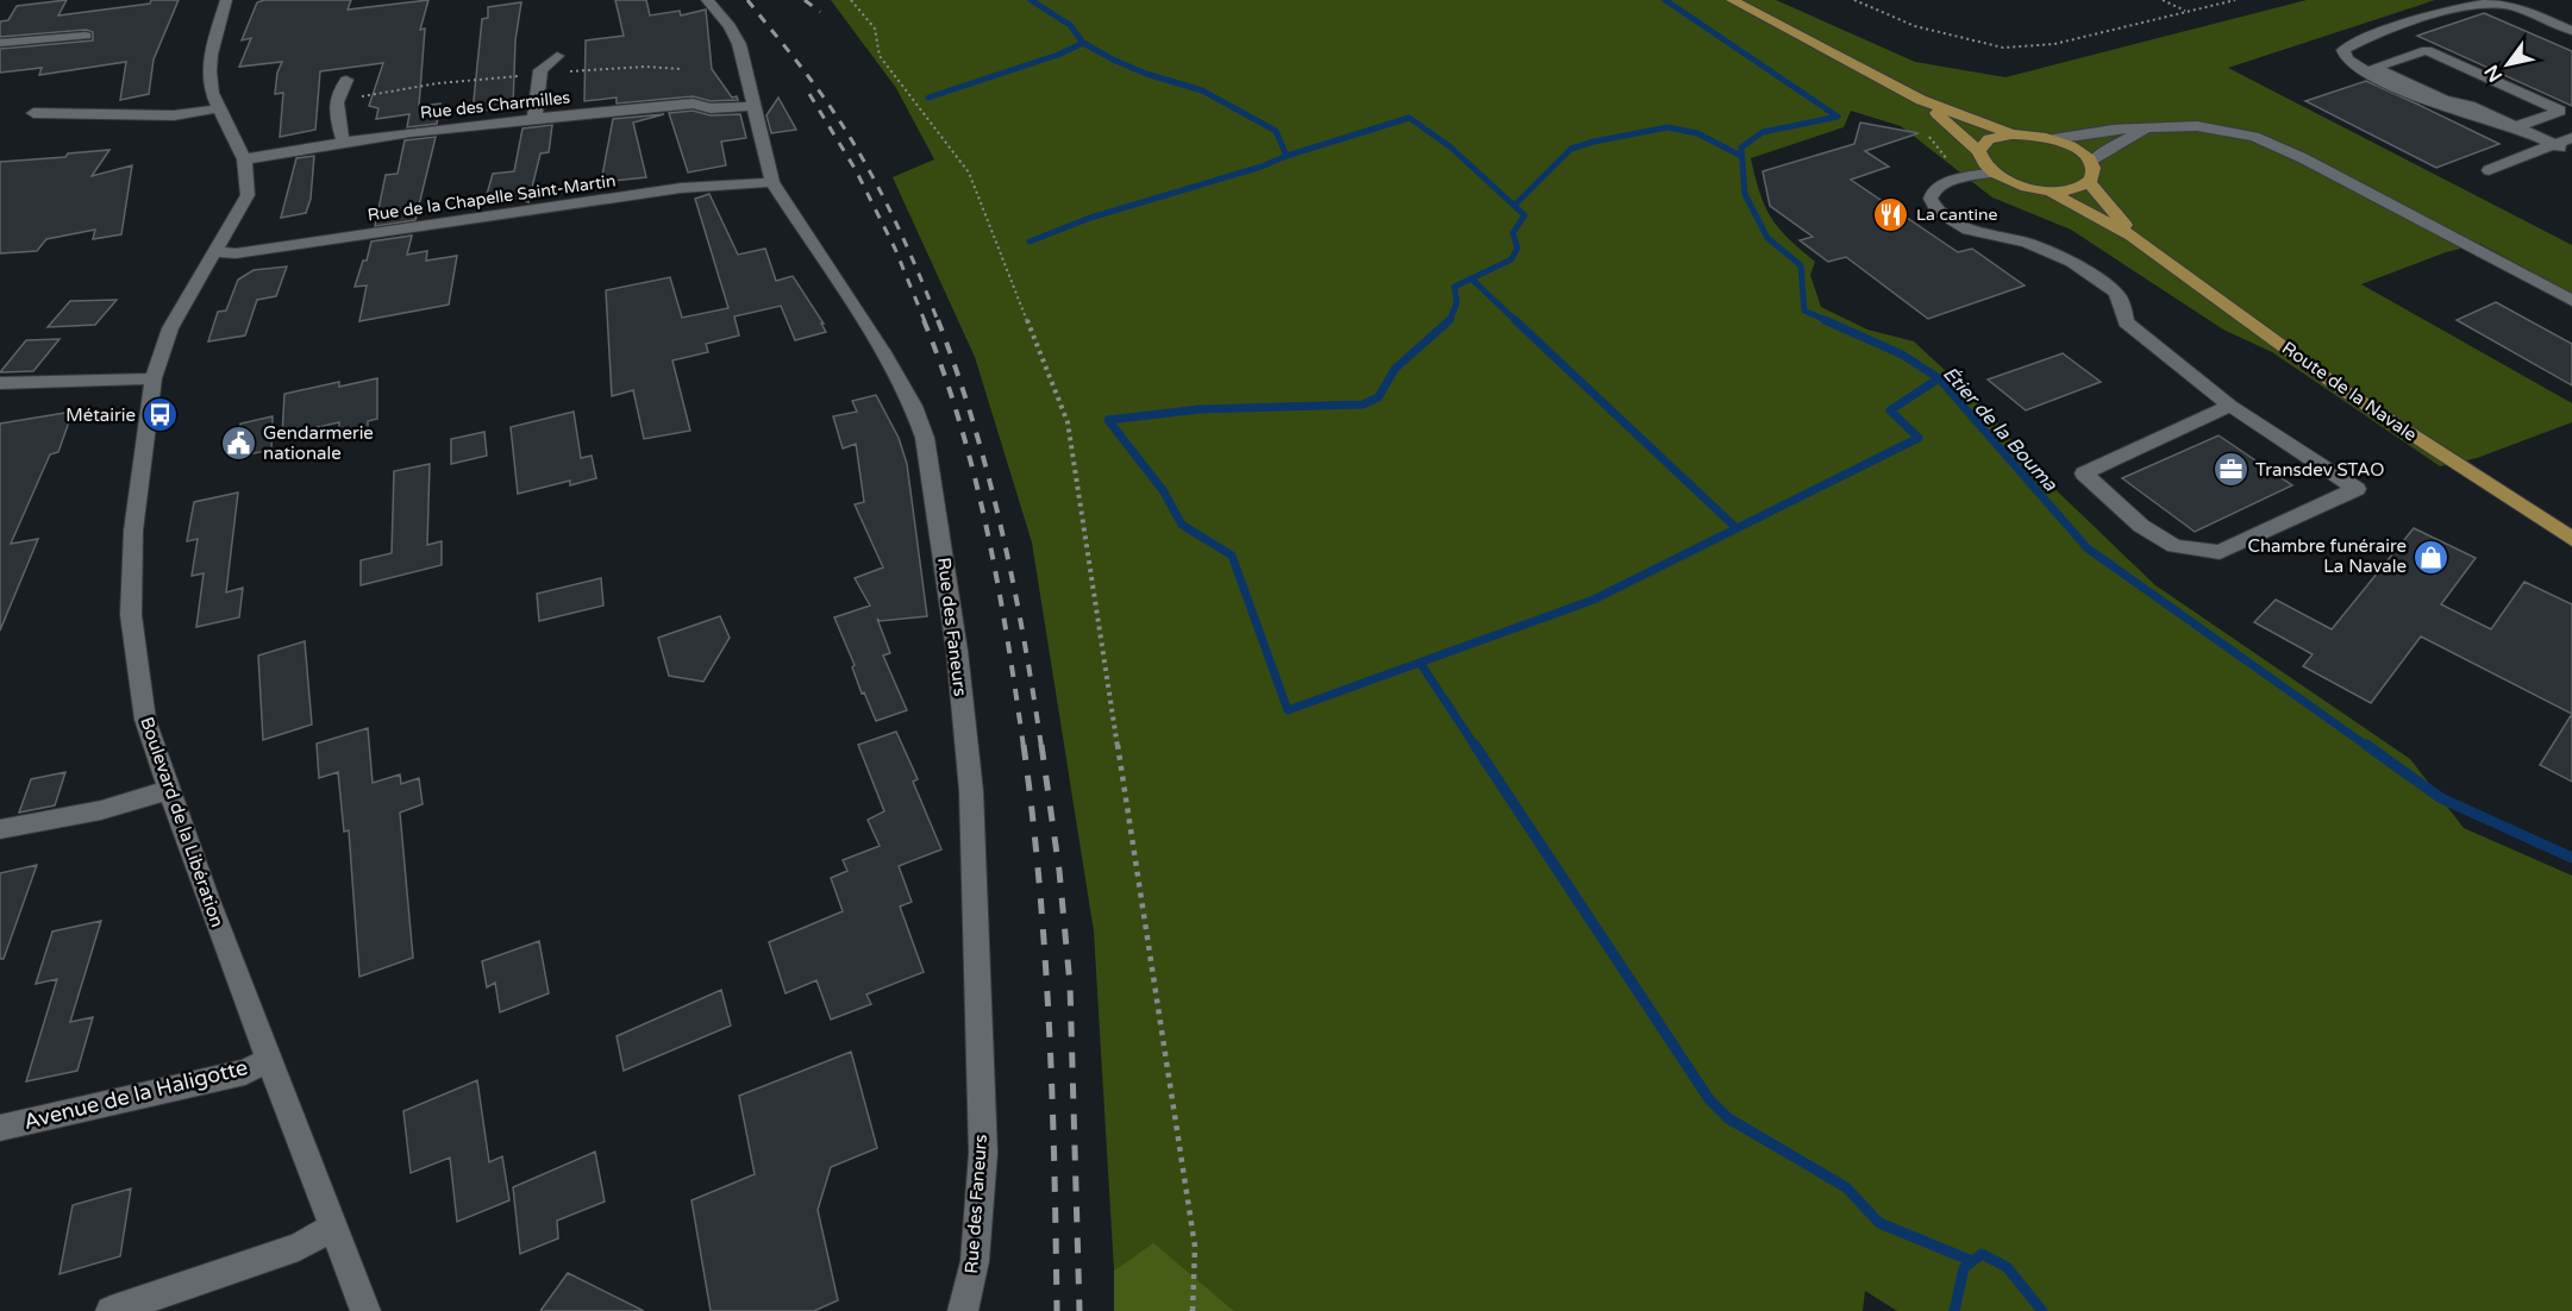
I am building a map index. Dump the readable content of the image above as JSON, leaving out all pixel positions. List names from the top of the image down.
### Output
{
  "streets": {
    "main road": ["Route de la Navale"],
    "street": [
      "Rue des Charmilles",
      "Rue de la Chapelle Saint-Martin",
      "Rue des Faneurs",
      "Boulevard de la Libération",
      "Avenue de la Haligotte"
    ]
  },
  "crossings": [
    ["Rue des Charmilles", "Rue des Faneurs"],
    ["Rue des Charmilles", "Boulevard de la Libération"],
    ["Rue de la Chapelle Saint-Martin", "Rue des Faneurs"],
    ["Rue de la Chapelle Saint-Martin", "Boulevard de la Libération"],
    ["Boulevard de la Libération", "Avenue de la Haligotte"]
  ],
  "water": ["Étier de la Bouma"],
  "places": {
    "restaurant": ["La cantine"],
    "bus stop": ["Métairie"],
    "public building": ["Gendarmerie nationale"],
    "office": ["Transdev STAO"],
    "shop": ["Chambre funéraire La Navale"]
  },
  "north": "bottom left"
}
